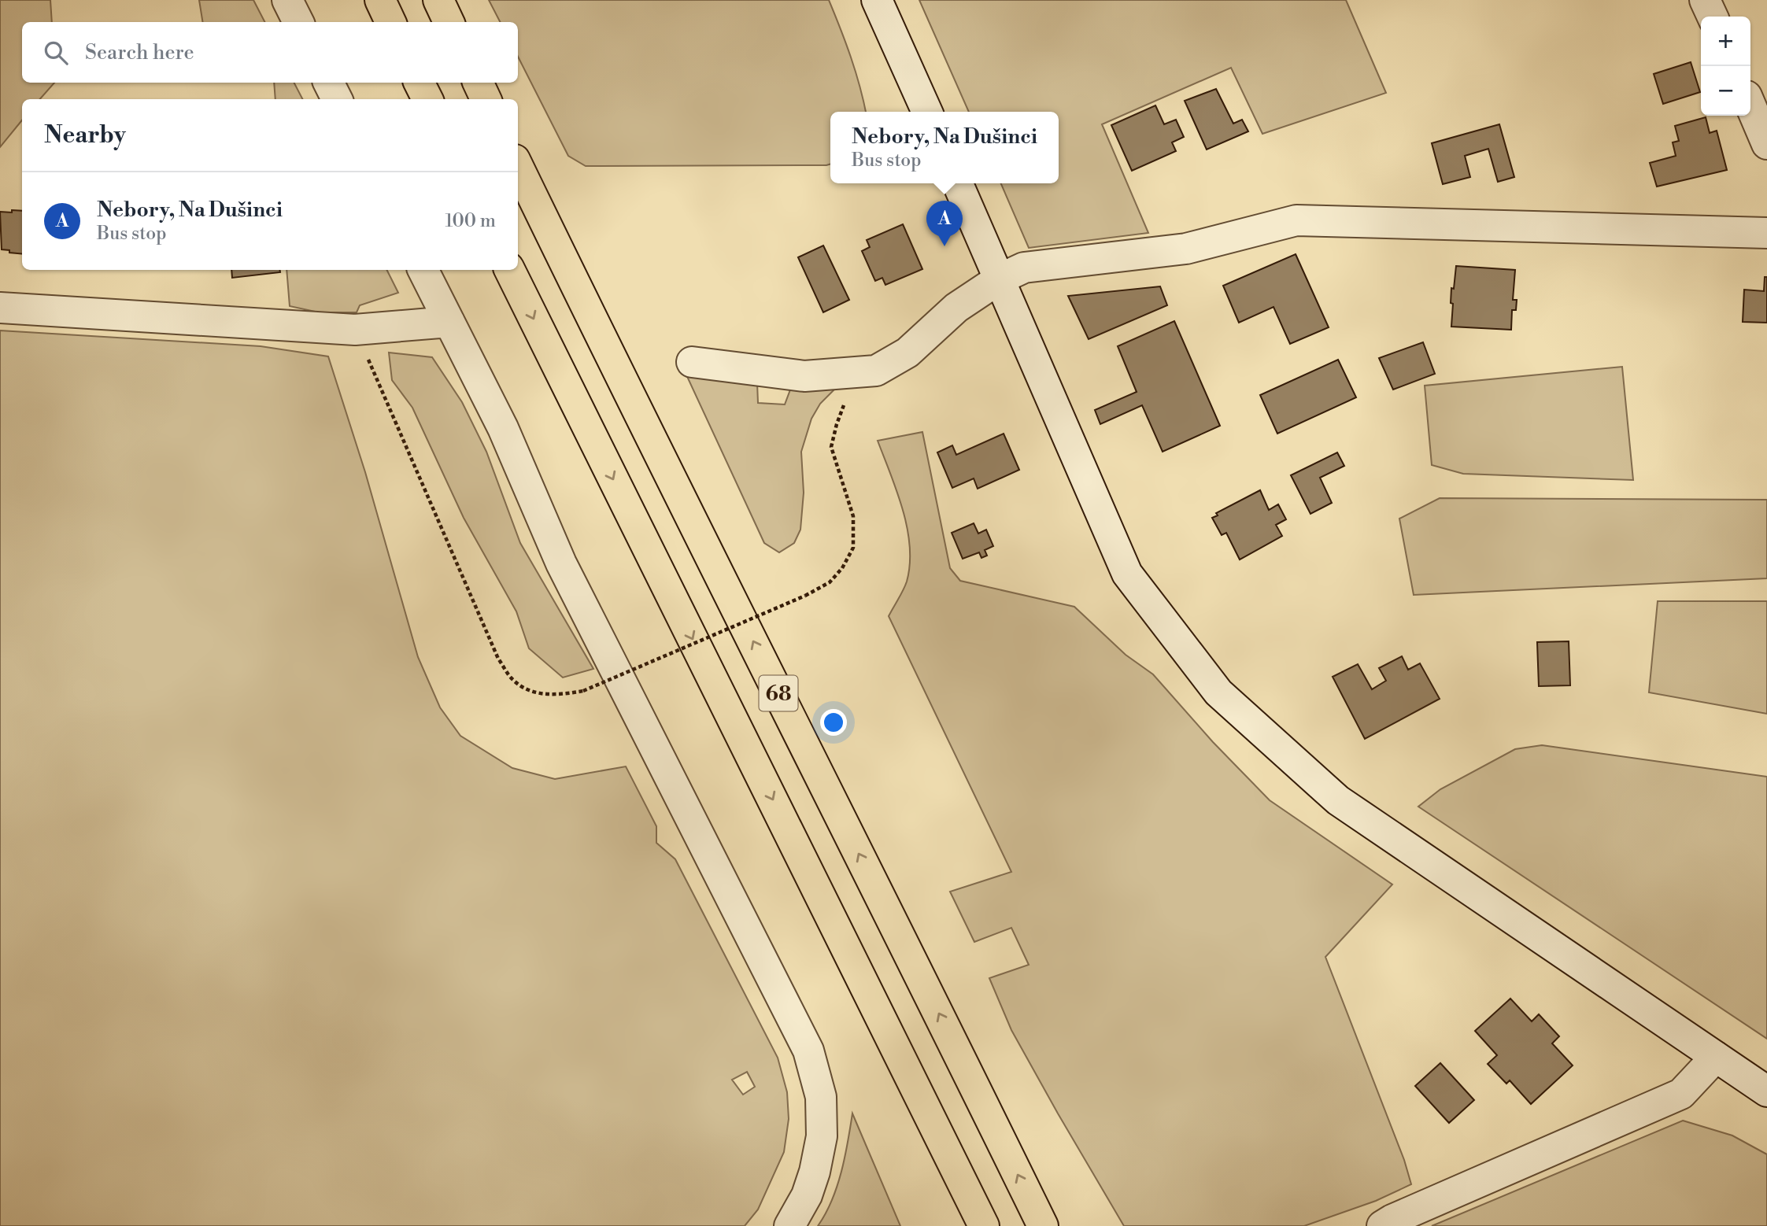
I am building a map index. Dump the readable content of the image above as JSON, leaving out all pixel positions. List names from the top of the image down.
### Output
{
  "streets": {
    "highway": ["68"]
  },
  "page": {
    "map_buttons": ["+", "−"],
    "search": "Search here",
    "heading": "Nearby",
    "popup": ["Nebory, Na Dušinci", "Bus stop"],
    "list": [
      {
        "mark": "A",
        "name": "Nebory, Na Dušinci",
        "note": "Bus stop",
        "value": "100 m"
      }
    ],
    "pins": "A"
  }
}
